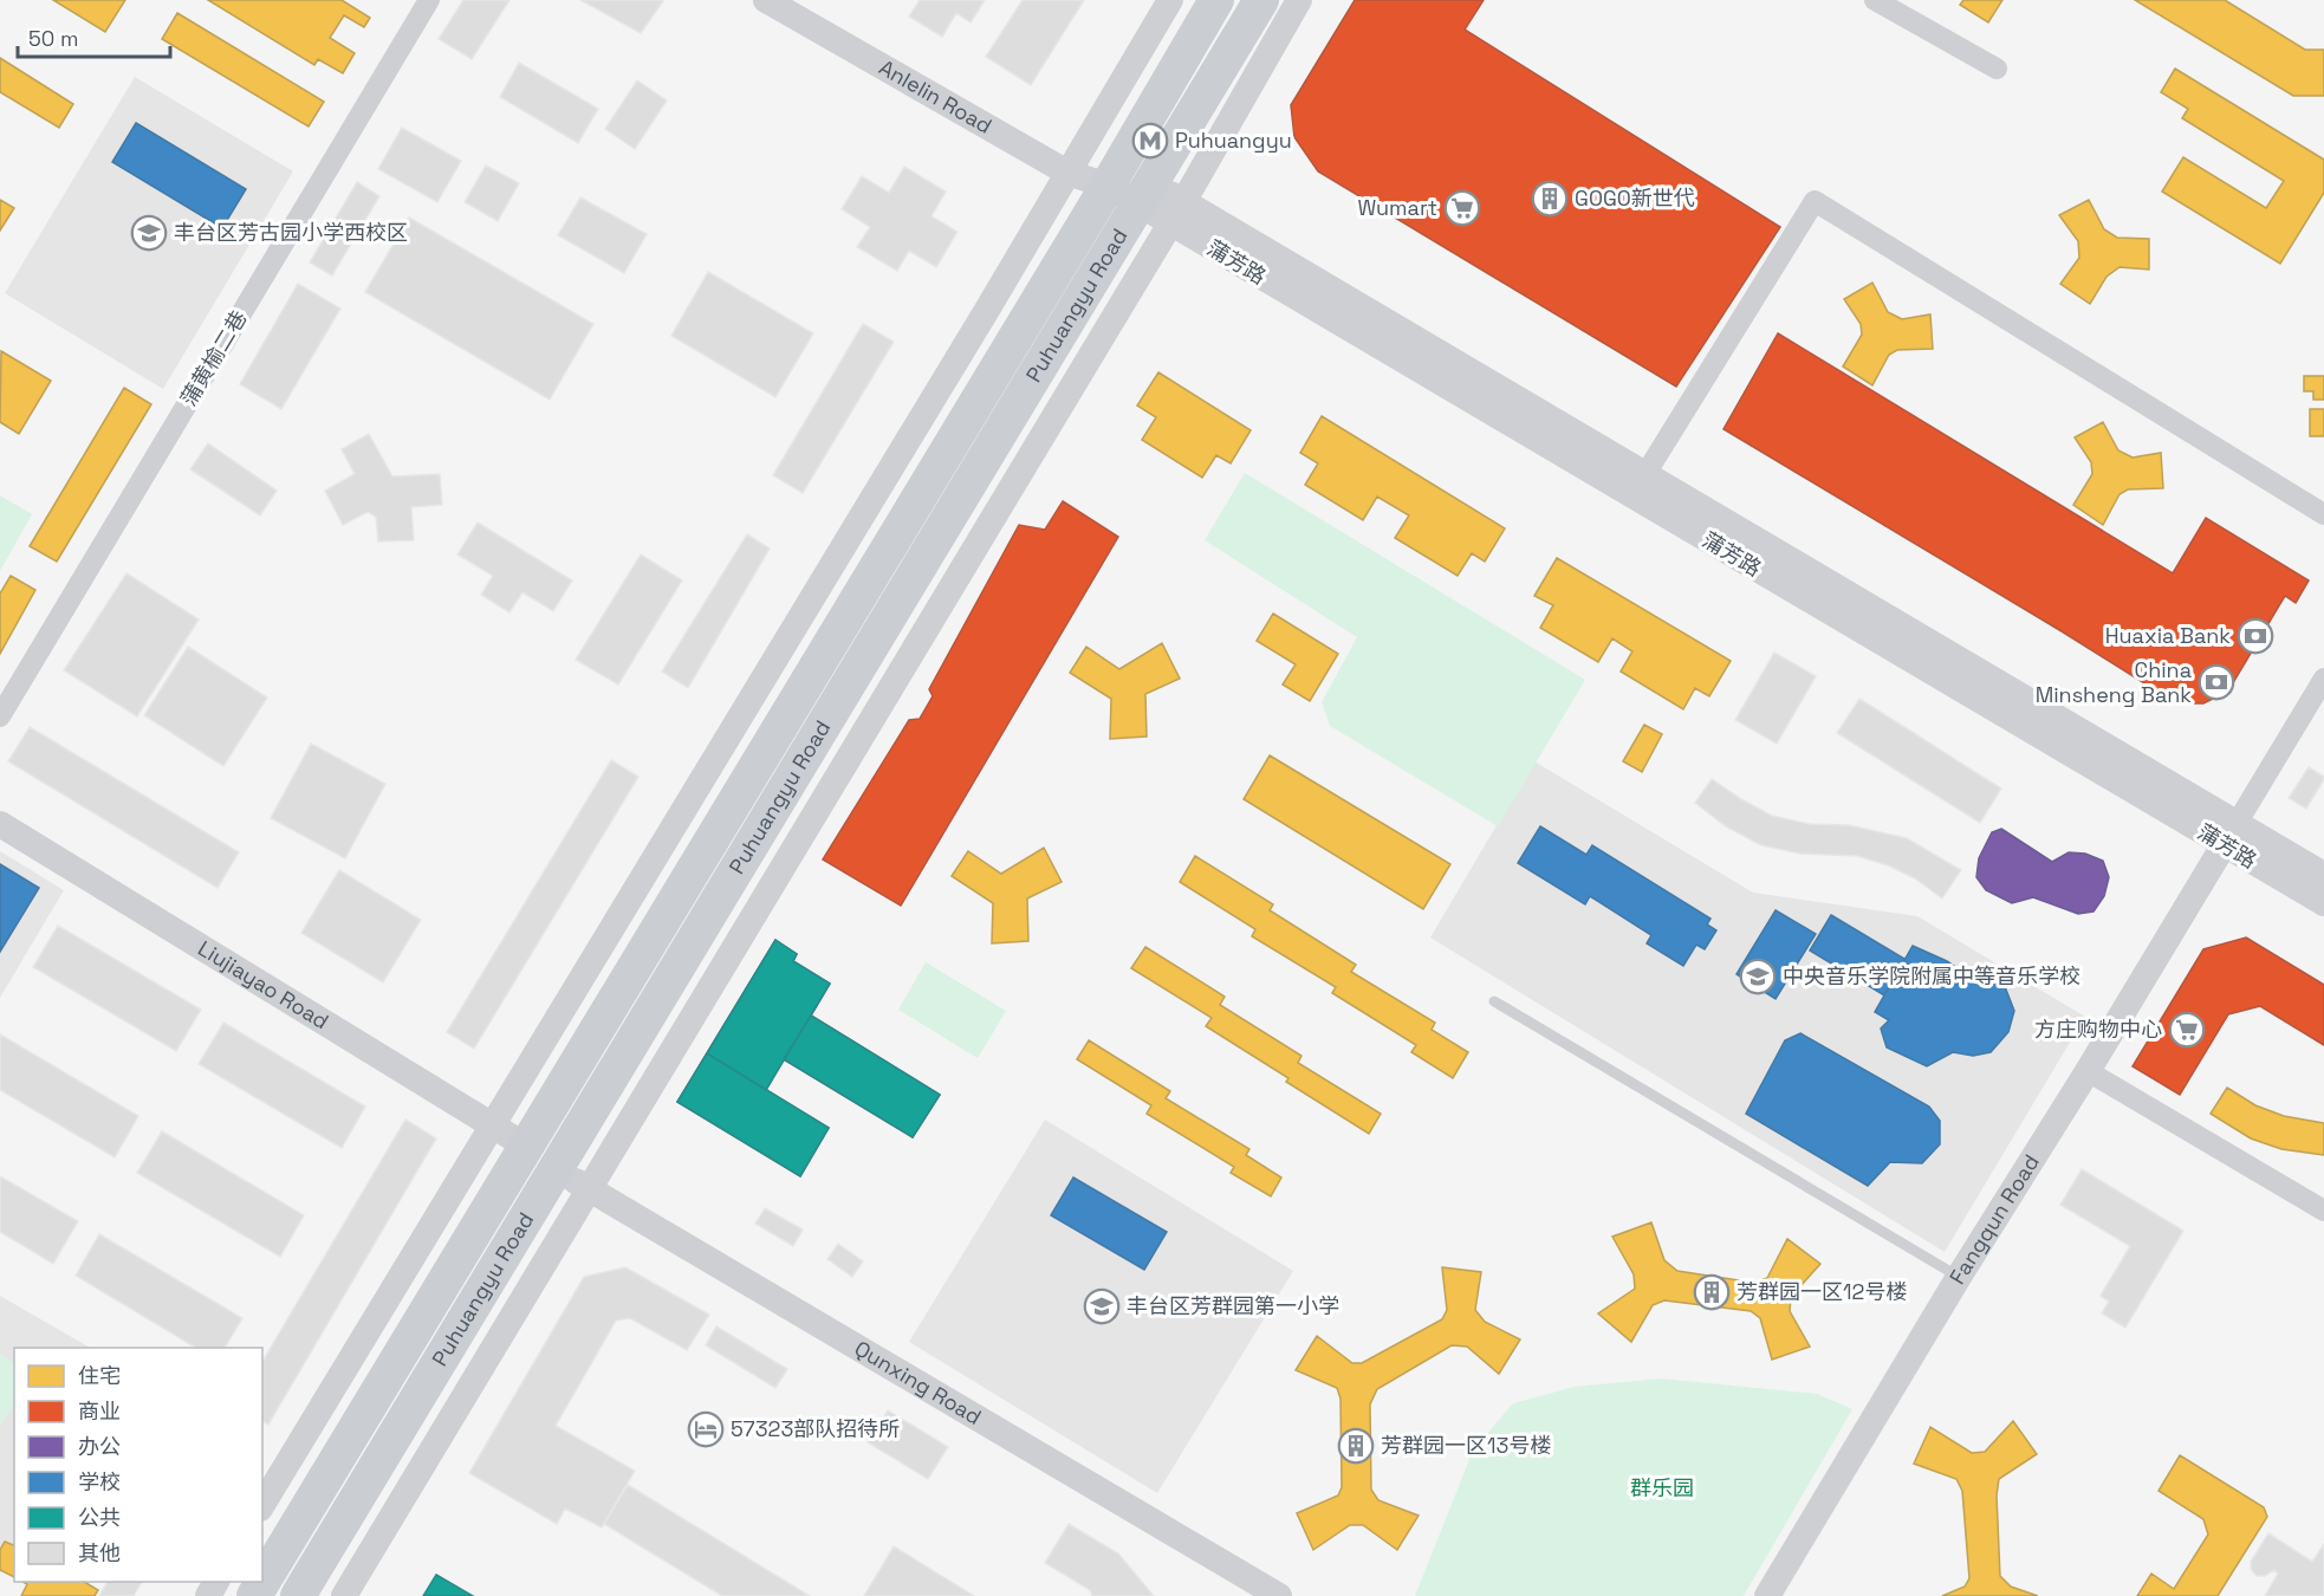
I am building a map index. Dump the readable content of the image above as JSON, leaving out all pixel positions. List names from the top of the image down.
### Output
{
  "streets": {
    "main road": ["Puhuangyu Road"],
    "street": [
      "Anlelin Road",
      "蒲芳路",
      "蒲黄榆二巷",
      "Liujiayao Road",
      "Fangqun Road",
      "Qunxing Road"
    ]
  },
  "crossings": [
    ["Anlelin Road", "蒲芳路"],
    ["Anlelin Road", "Puhuangyu Road"],
    ["蒲芳路", "Puhuangyu Road"],
    ["蒲芳路", "Fangqun Road"],
    ["Puhuangyu Road", "Liujiayao Road"],
    ["Puhuangyu Road", "Qunxing Road"]
  ],
  "parks": ["群乐园"],
  "places": {
    "metro station": ["Puhuangyu"],
    "building": ["GOGO新世代", "芳群园一区12号楼", "芳群园一区13号楼"],
    "supermarket": ["Wumart", "方庄购物中心"],
    "school or university": ["丰台区芳古园小学西校区", "中央音乐学院附属中等音乐学校", "丰台区芳群园第一小学"],
    "bank": ["Huaxia Bank", "China Minsheng Bank"],
    "hotel": ["57323部队招待所"]
  },
  "legend": [
    "住宅",
    "商业",
    "办公",
    "学校",
    "公共",
    "其他"
  ],
  "scale_bar": "50 m"
}
